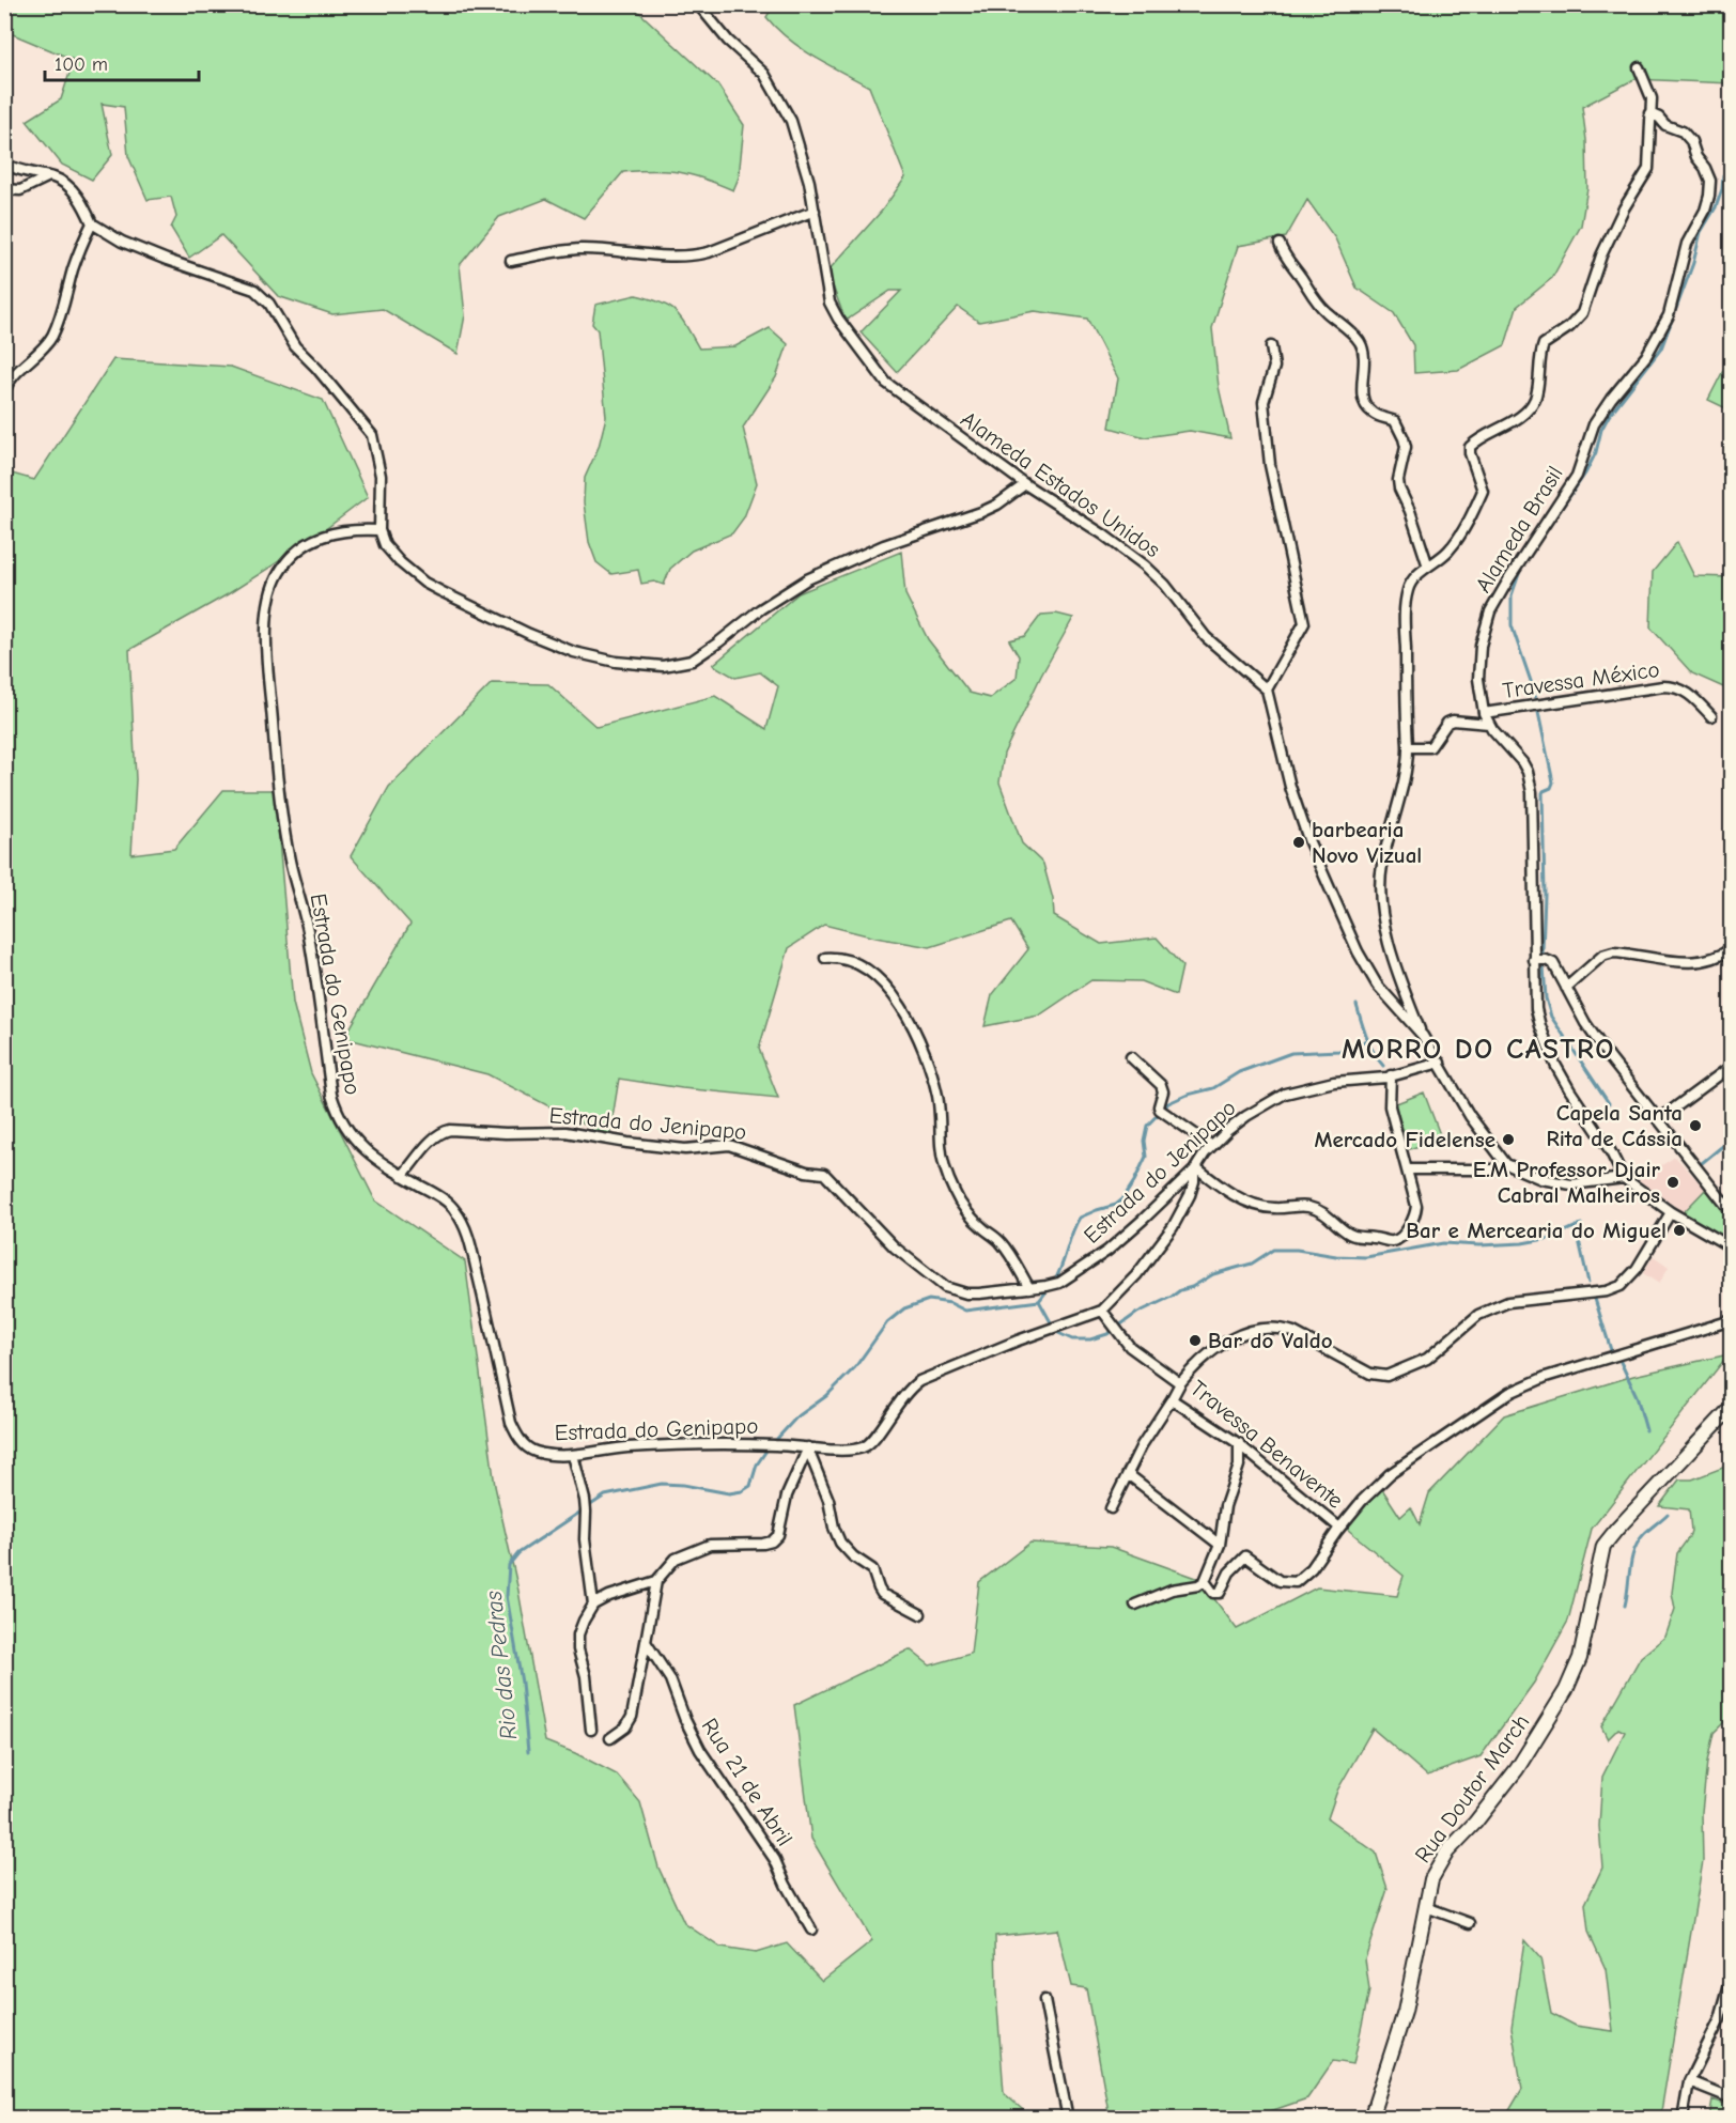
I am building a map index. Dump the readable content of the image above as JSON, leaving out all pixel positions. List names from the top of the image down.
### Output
{
  "streets": {
    "main road": ["Rua Doutor March"],
    "street": [
      "Alameda Estados Unidos",
      "Alameda Brasil",
      "Travessa México",
      "Estrada do Genipapo",
      "Estrada do Jenipapo",
      "Travessa Benavente",
      "Rua 21 de Abril"
    ]
  },
  "crossings": [
    ["Alameda Brasil", "Travessa México"],
    ["Estrada do Genipapo", "Estrada do Jenipapo"],
    ["Estrada do Genipapo", "Travessa Benavente"]
  ],
  "districts": ["MORRO DO CASTRO"],
  "water": ["Rio das Pedras"],
  "places": [
    "barbearia Novo Vizual",
    "Capela Santa Rita de Cássia",
    "Mercado Fidelense",
    "E.M Professor Djair Cabral Malheiros",
    "Bar e Mercearia do Miguel",
    "Bar do Valdo"
  ],
  "scale_bar": "100 m"
}
